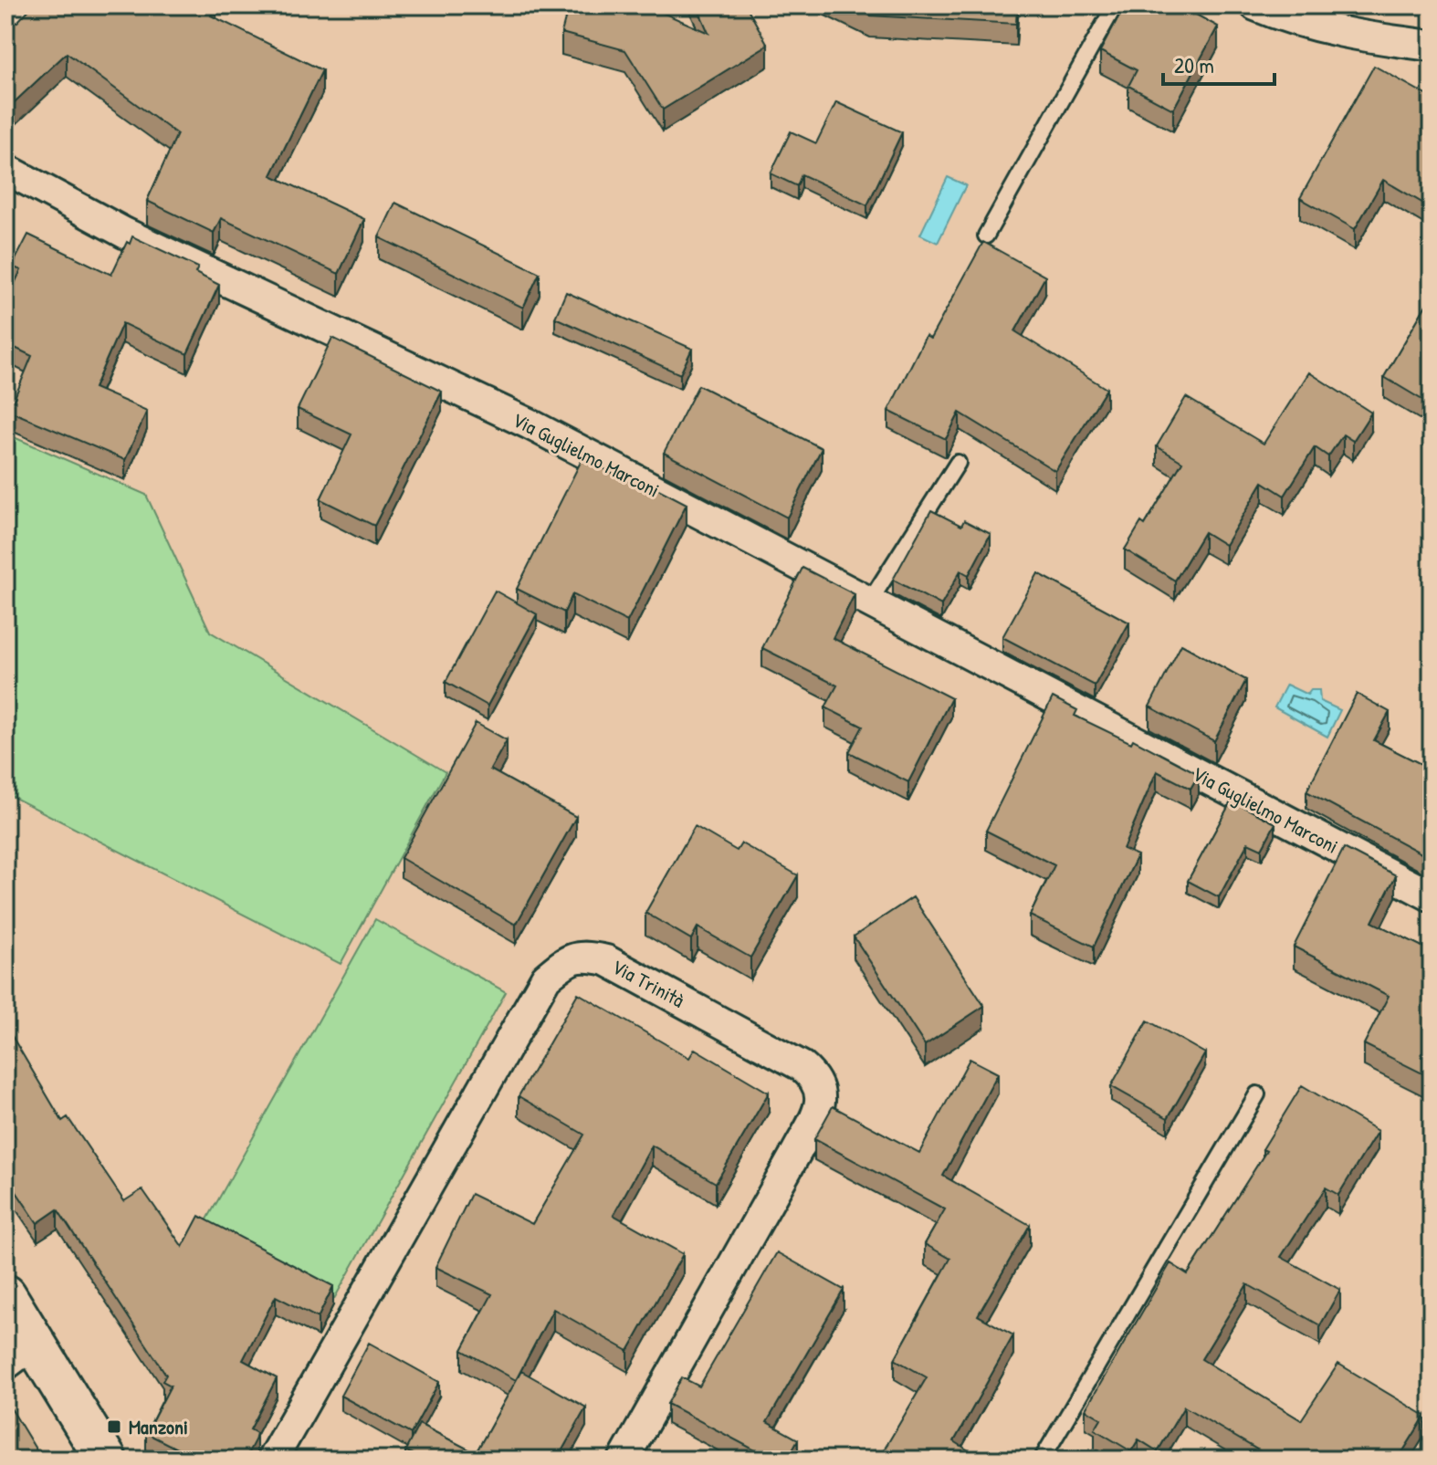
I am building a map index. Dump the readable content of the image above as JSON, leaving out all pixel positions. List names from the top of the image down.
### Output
{
  "streets": {
    "street": ["Via Guglielmo Marconi", "Via Trinità"]
  },
  "places": {
    "transit": ["Manzoni"]
  },
  "scale_bar": "20 m"
}
